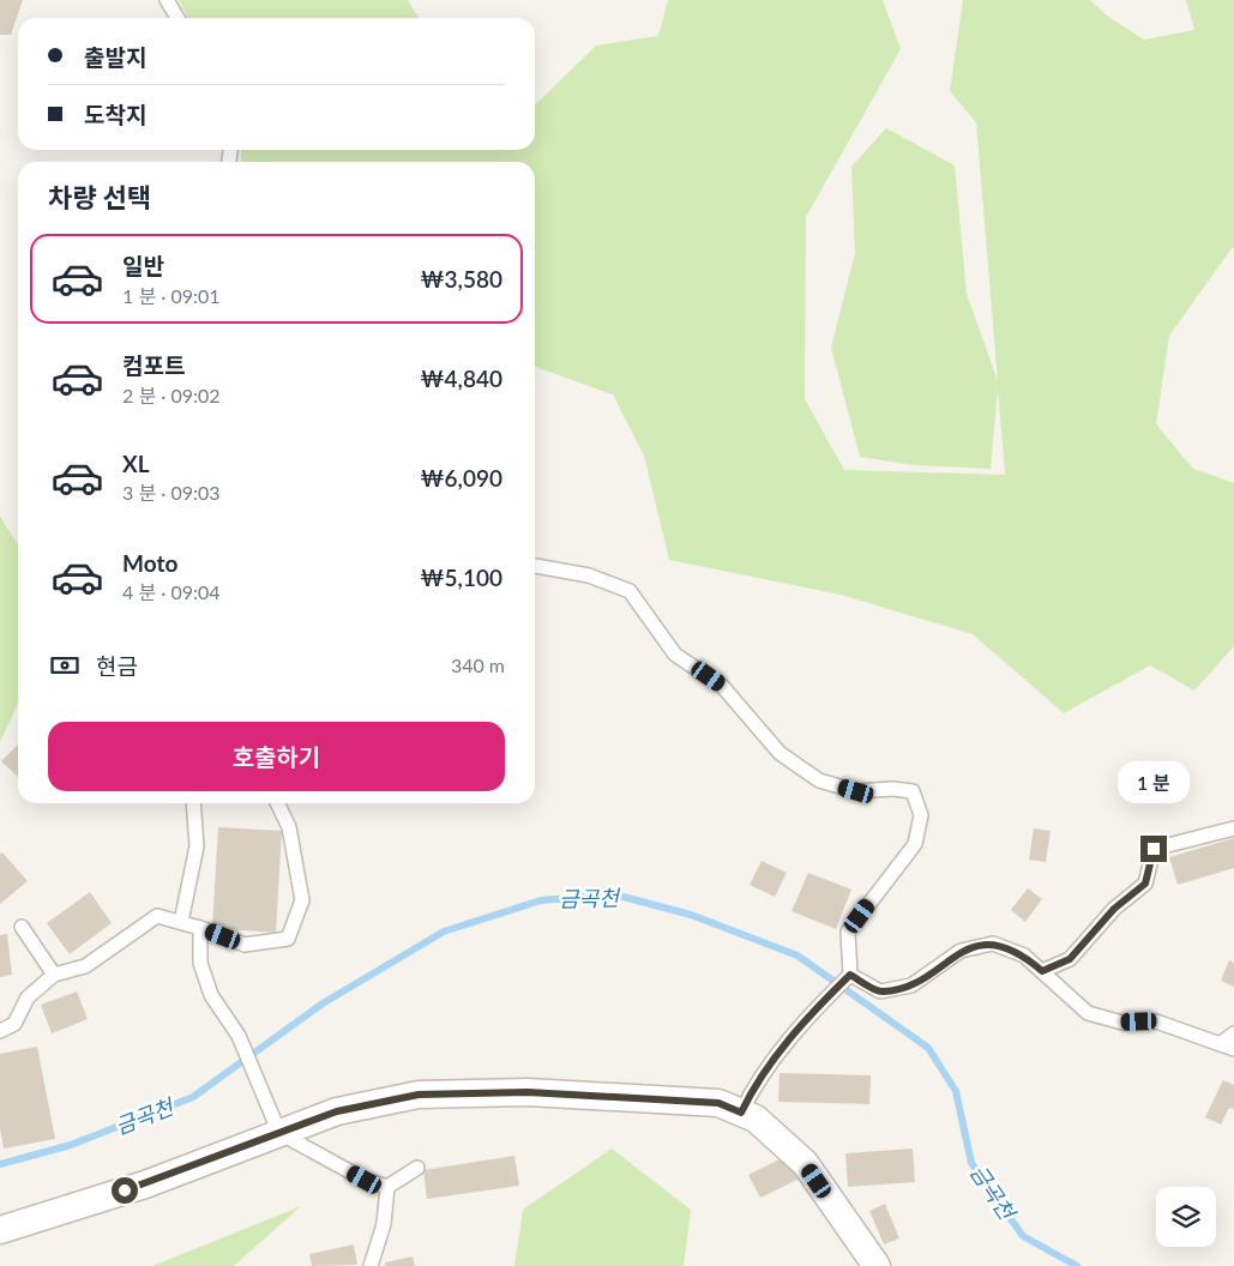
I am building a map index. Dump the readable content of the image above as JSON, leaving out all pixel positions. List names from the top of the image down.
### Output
{
  "water": ["금곡천"],
  "page": {
    "banner": ["출발지", "도착지"],
    "heading": "차량 선택",
    "list": [
      {
        "name": "일반",
        "note": "1 분 · 09:01",
        "value": "₩3,580"
      },
      {
        "name": "컴포트",
        "note": "2 분 · 09:02",
        "value": "₩4,840"
      },
      {
        "name": "XL",
        "note": "3 분 · 09:03",
        "value": "₩6,090"
      },
      {
        "name": "Moto",
        "note": "4 분 · 09:04",
        "value": "₩5,100"
      }
    ],
    "pay": ["현금", "340 m"],
    "buttons": "호출하기",
    "bubble": "1 분"
  }
}
